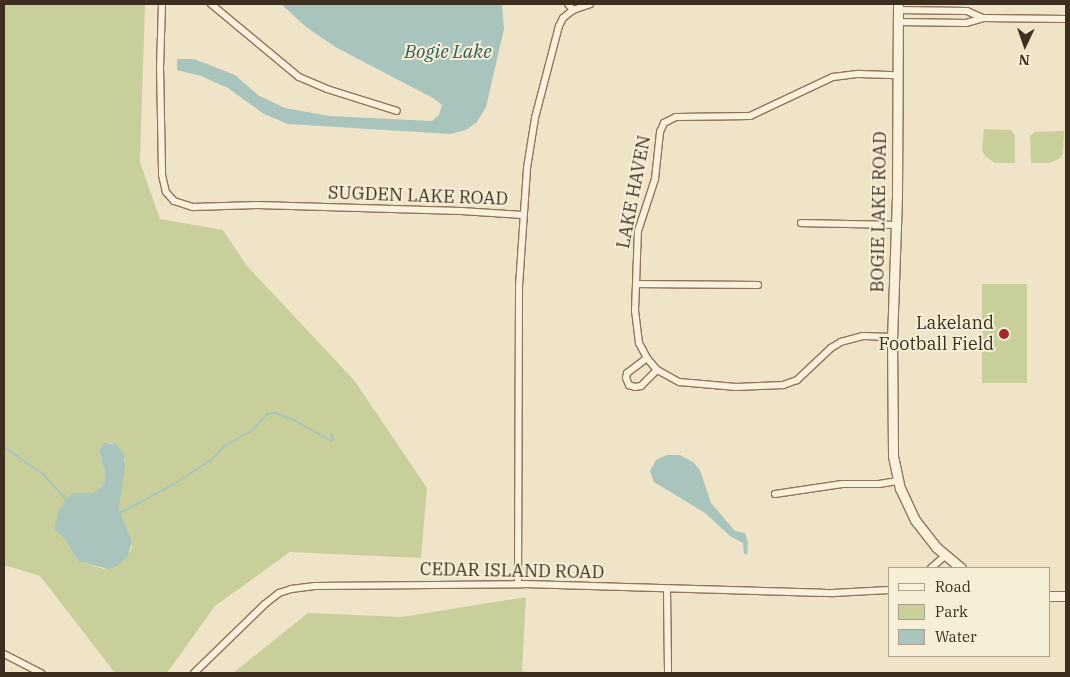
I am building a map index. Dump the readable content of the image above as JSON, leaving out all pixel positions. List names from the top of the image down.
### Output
{
  "streets": {
    "main road": ["BOGIE LAKE ROAD"],
    "street": ["LAKE HAVEN", "SUGDEN LAKE ROAD", "CEDAR ISLAND ROAD"]
  },
  "crossings": [
    ["LAKE HAVEN", "BOGIE LAKE ROAD"],
    ["SUGDEN LAKE ROAD", "CEDAR ISLAND ROAD"]
  ],
  "water": ["Bogie Lake"],
  "places": ["Lakeland Football Field"],
  "legend": ["Road", "Park", "Water"],
  "north": "bottom"
}
